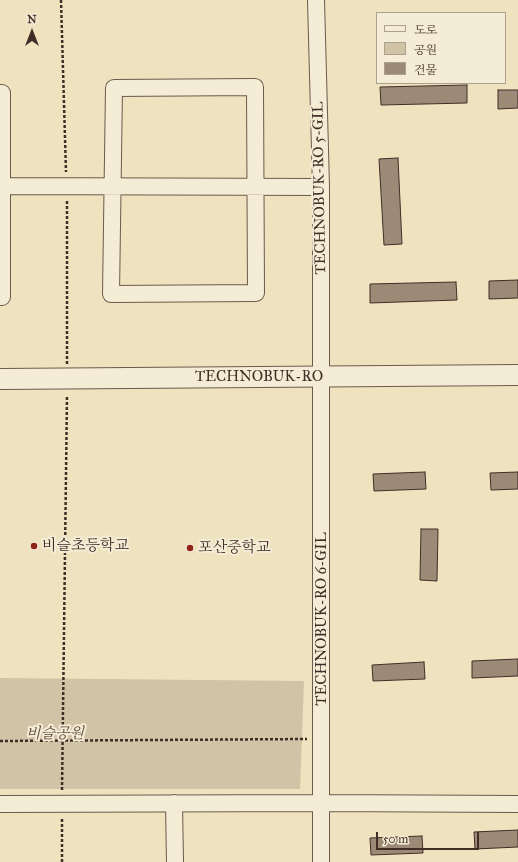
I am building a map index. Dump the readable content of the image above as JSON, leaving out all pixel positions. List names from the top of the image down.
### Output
{
  "streets": {
    "street": ["TECHNOBUK-RO 5-GIL", "TECHNOBUK-RO", "TECHNOBUK-RO 6-GIL"]
  },
  "crossings": [
    ["TECHNOBUK-RO 5-GIL", "TECHNOBUK-RO"],
    ["TECHNOBUK-RO 5-GIL", "TECHNOBUK-RO 6-GIL"],
    ["TECHNOBUK-RO", "TECHNOBUK-RO 6-GIL"]
  ],
  "parks": ["비슬공원"],
  "places": ["비슬초등학교", "포산중학교"],
  "legend": ["도로", "공원", "건물"],
  "scale_bar": "50 m",
  "north": "top"
}
